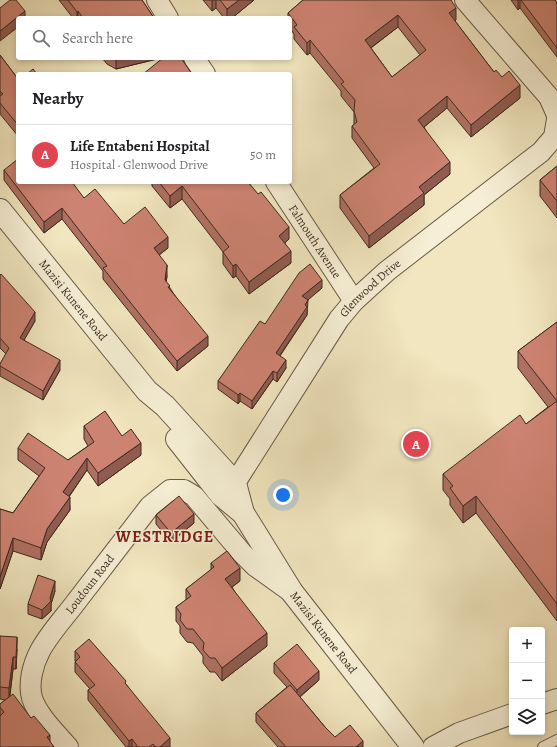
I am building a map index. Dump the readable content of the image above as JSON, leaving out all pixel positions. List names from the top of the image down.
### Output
{
  "streets": {
    "street": [
      "Falmouth Avenue",
      "Glenwood Drive",
      "Mazisi Kunene Road",
      "Loudoun Road"
    ]
  },
  "crossings": [
    ["Falmouth Avenue", "Glenwood Drive"],
    ["Glenwood Drive", "Mazisi Kunene Road"],
    ["Mazisi Kunene Road", "Loudoun Road"]
  ],
  "districts": ["WESTRIDGE"],
  "page": {
    "search": "Search here",
    "heading": "Nearby",
    "list": [
      {
        "mark": "A",
        "name": "Life Entabeni Hospital",
        "note": "Hospital · Glenwood Drive",
        "value": "50 m"
      }
    ],
    "pins": "A",
    "map_buttons": ["+", "−"]
  }
}
